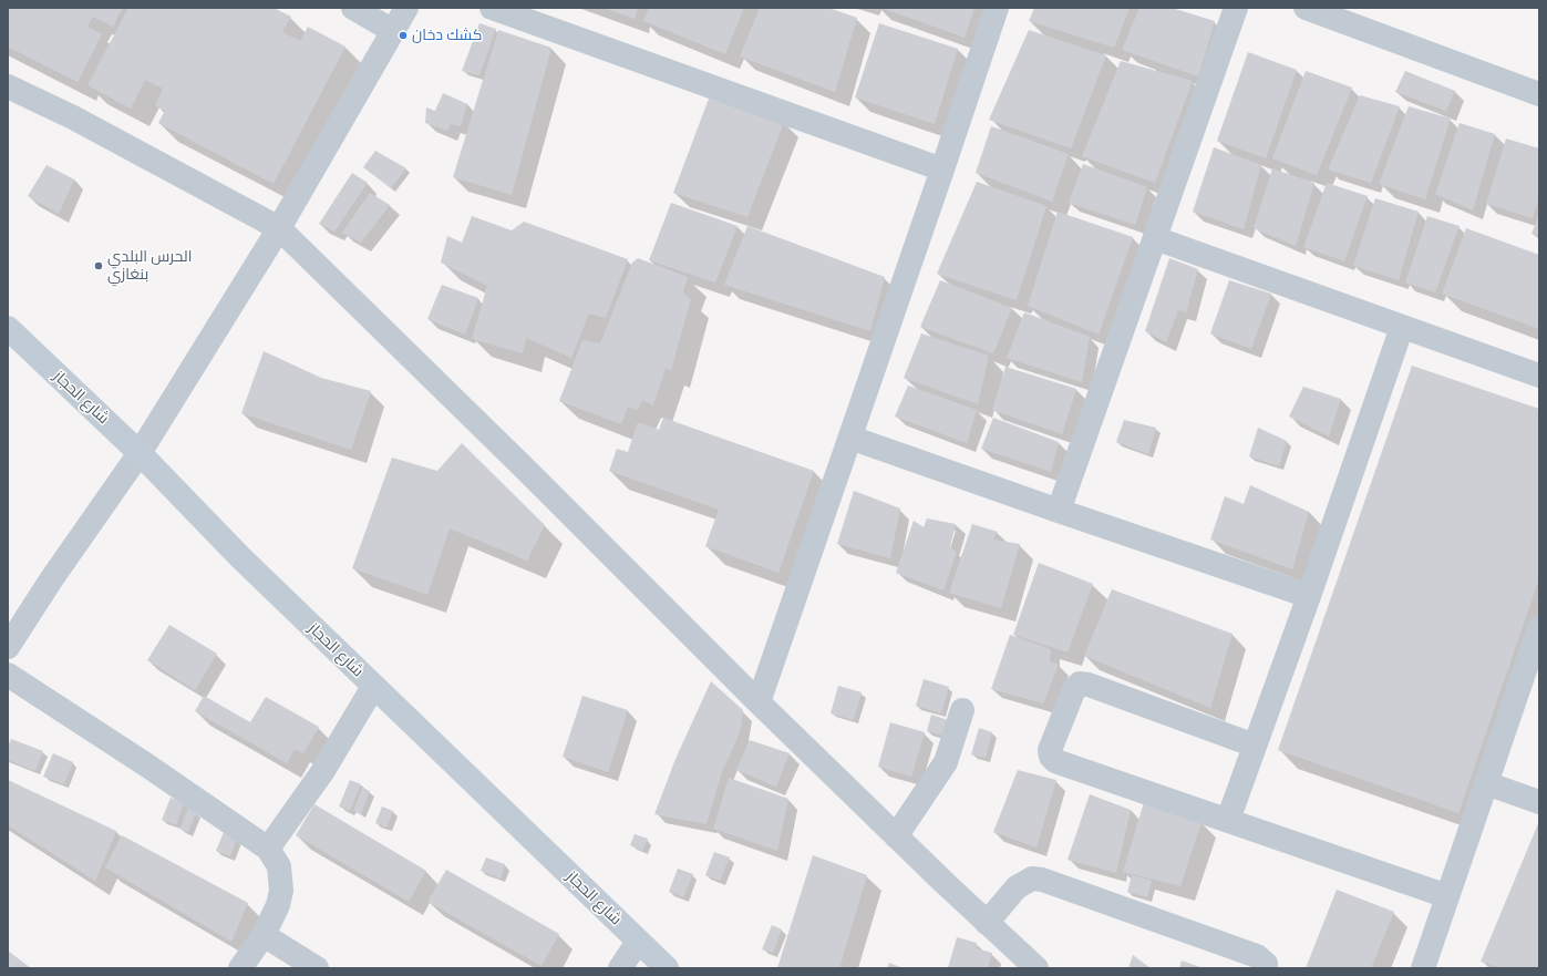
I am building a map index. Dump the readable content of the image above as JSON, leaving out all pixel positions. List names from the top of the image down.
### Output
{
  "streets": {
    "main road": ["شارع الحجاز"]
  },
  "places": ["كشك دخان", "الحرس البلدي بنغازي"]
}
